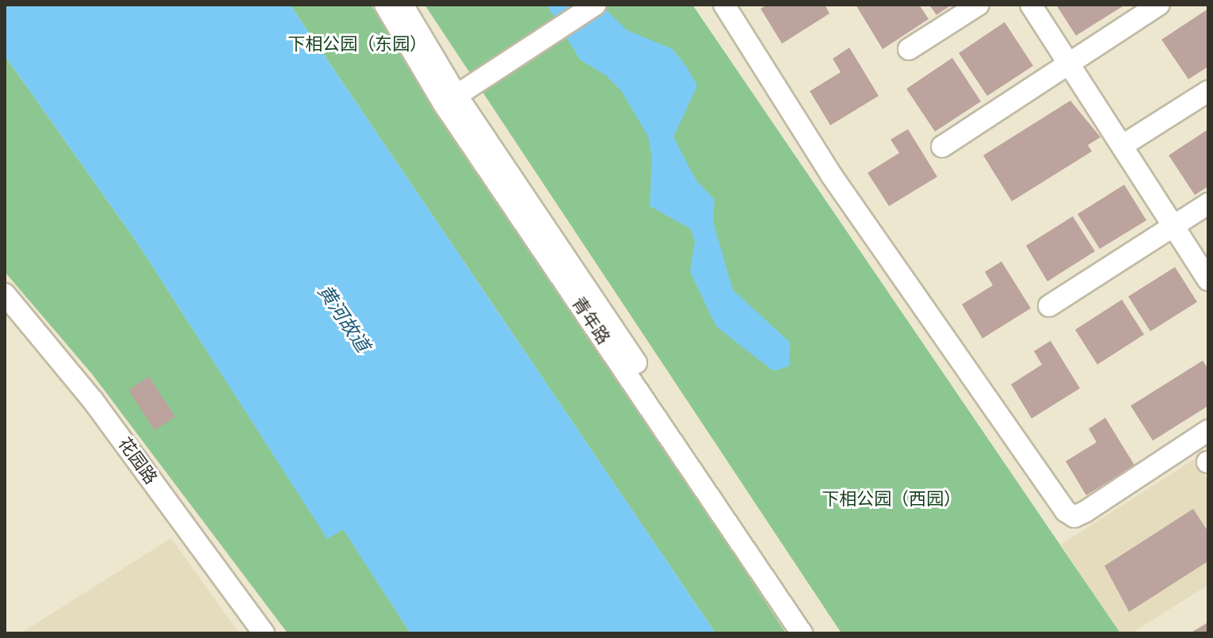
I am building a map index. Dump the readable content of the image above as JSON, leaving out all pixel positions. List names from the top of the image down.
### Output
{
  "streets": {
    "street": ["青年路", "花园路"]
  },
  "water": ["黄河故道"],
  "parks": ["下相公园（东园）", "下相公园（西园）"]
}
